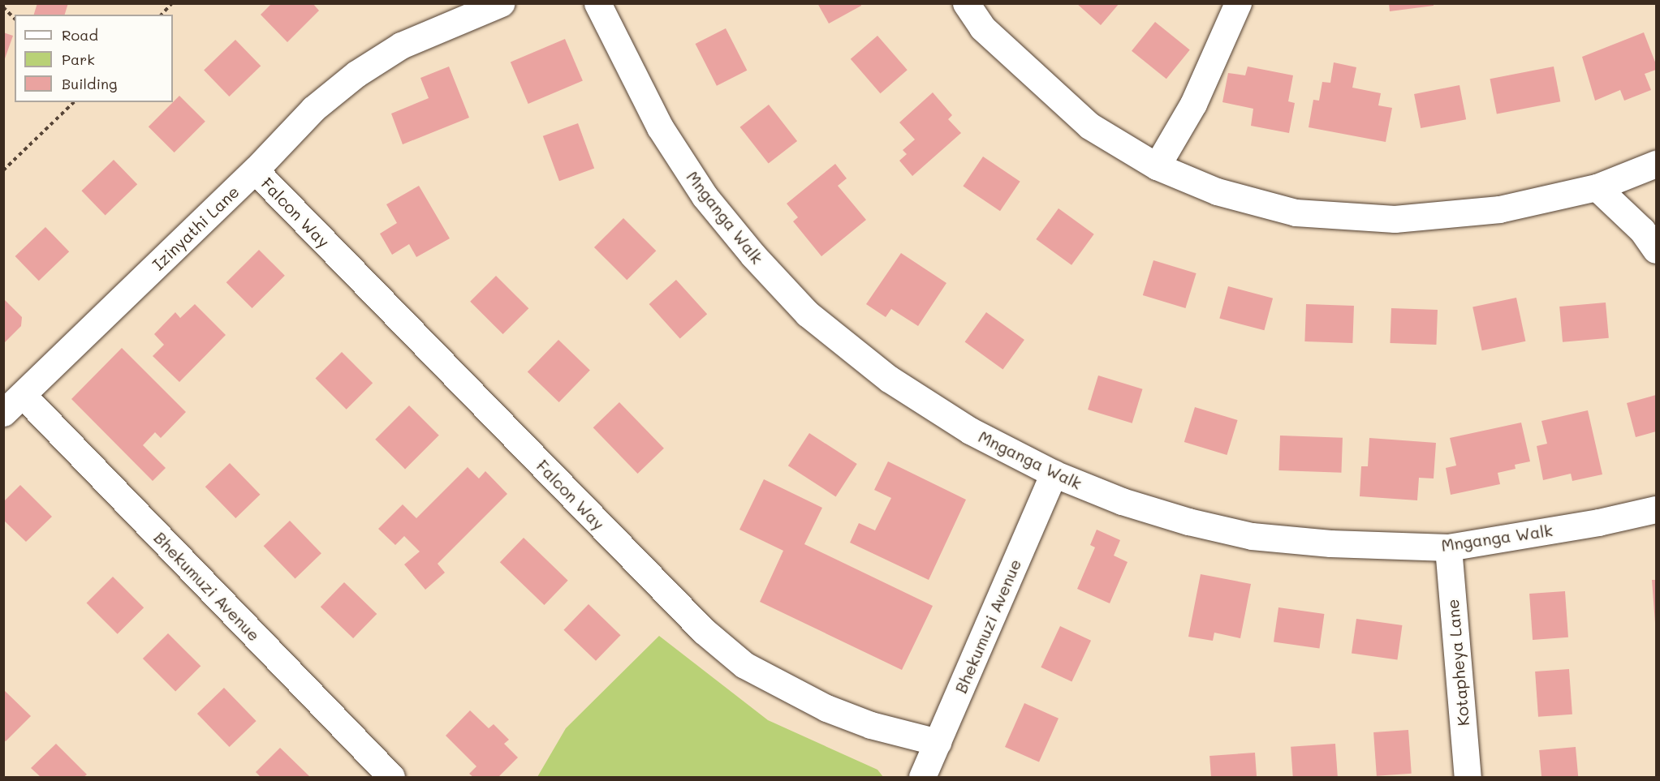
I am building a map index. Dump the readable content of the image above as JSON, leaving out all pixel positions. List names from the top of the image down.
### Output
{
  "streets": {
    "street": [
      "Falcon Way",
      "Mnganga Walk",
      "Izinyathi Lane",
      "Bhekumuzi Avenue",
      "Kotapheya Lane"
    ]
  },
  "crossings": [
    ["Falcon Way", "Izinyathi Lane"],
    ["Falcon Way", "Bhekumuzi Avenue"],
    ["Mnganga Walk", "Bhekumuzi Avenue"],
    ["Mnganga Walk", "Kotapheya Lane"],
    ["Izinyathi Lane", "Bhekumuzi Avenue"]
  ],
  "legend": ["Road", "Park", "Building"]
}
